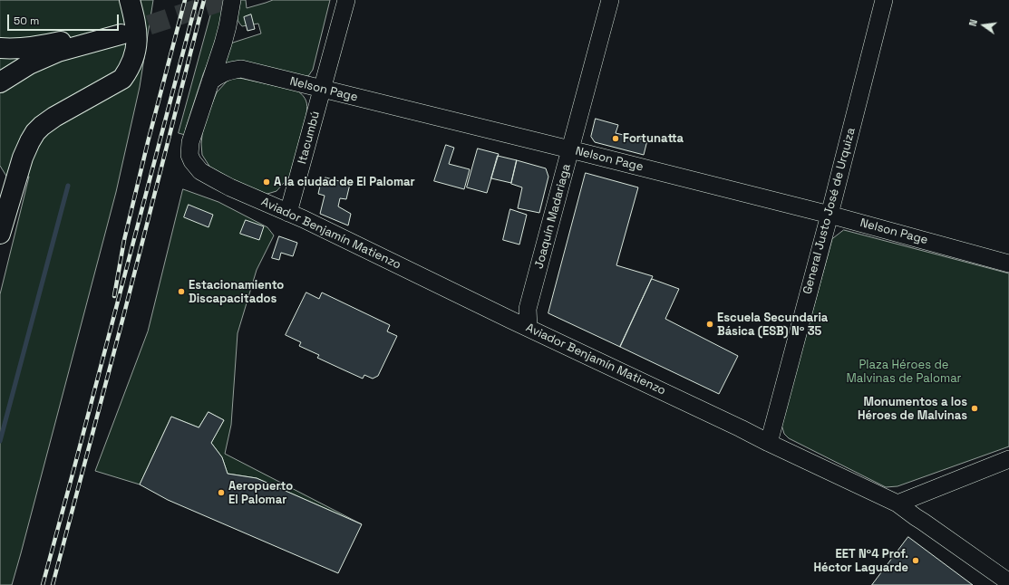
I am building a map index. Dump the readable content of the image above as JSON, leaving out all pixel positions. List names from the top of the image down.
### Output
{
  "streets": {
    "street": [
      "Nelson Page",
      "Itacumbú",
      "General Justo José de Urquiza",
      "Joaquín Madariaga",
      "Aviador Benjamín Matienzo"
    ]
  },
  "crossings": [
    ["Nelson Page", "Itacumbú"],
    ["Nelson Page", "General Justo José de Urquiza"],
    ["Nelson Page", "Joaquín Madariaga"],
    ["Nelson Page", "Aviador Benjamín Matienzo"],
    ["Itacumbú", "Aviador Benjamín Matienzo"],
    ["General Justo José de Urquiza", "Aviador Benjamín Matienzo"],
    ["Joaquín Madariaga", "Aviador Benjamín Matienzo"]
  ],
  "parks": ["Plaza Héroes de Malvinas de Palomar"],
  "places": [
    "Fortunatta",
    "A la ciudad de El Palomar",
    "Estacionamiento Discapacitados",
    "Escuela Secundaria Básica (ESB) Nº 35",
    "Monumentos a los Héroes de Malvinas",
    "Aeropuerto El Palomar",
    "EET Nº4 Prof. Héctor Laguarde"
  ],
  "scale_bar": "50 m",
  "north": "left"
}
